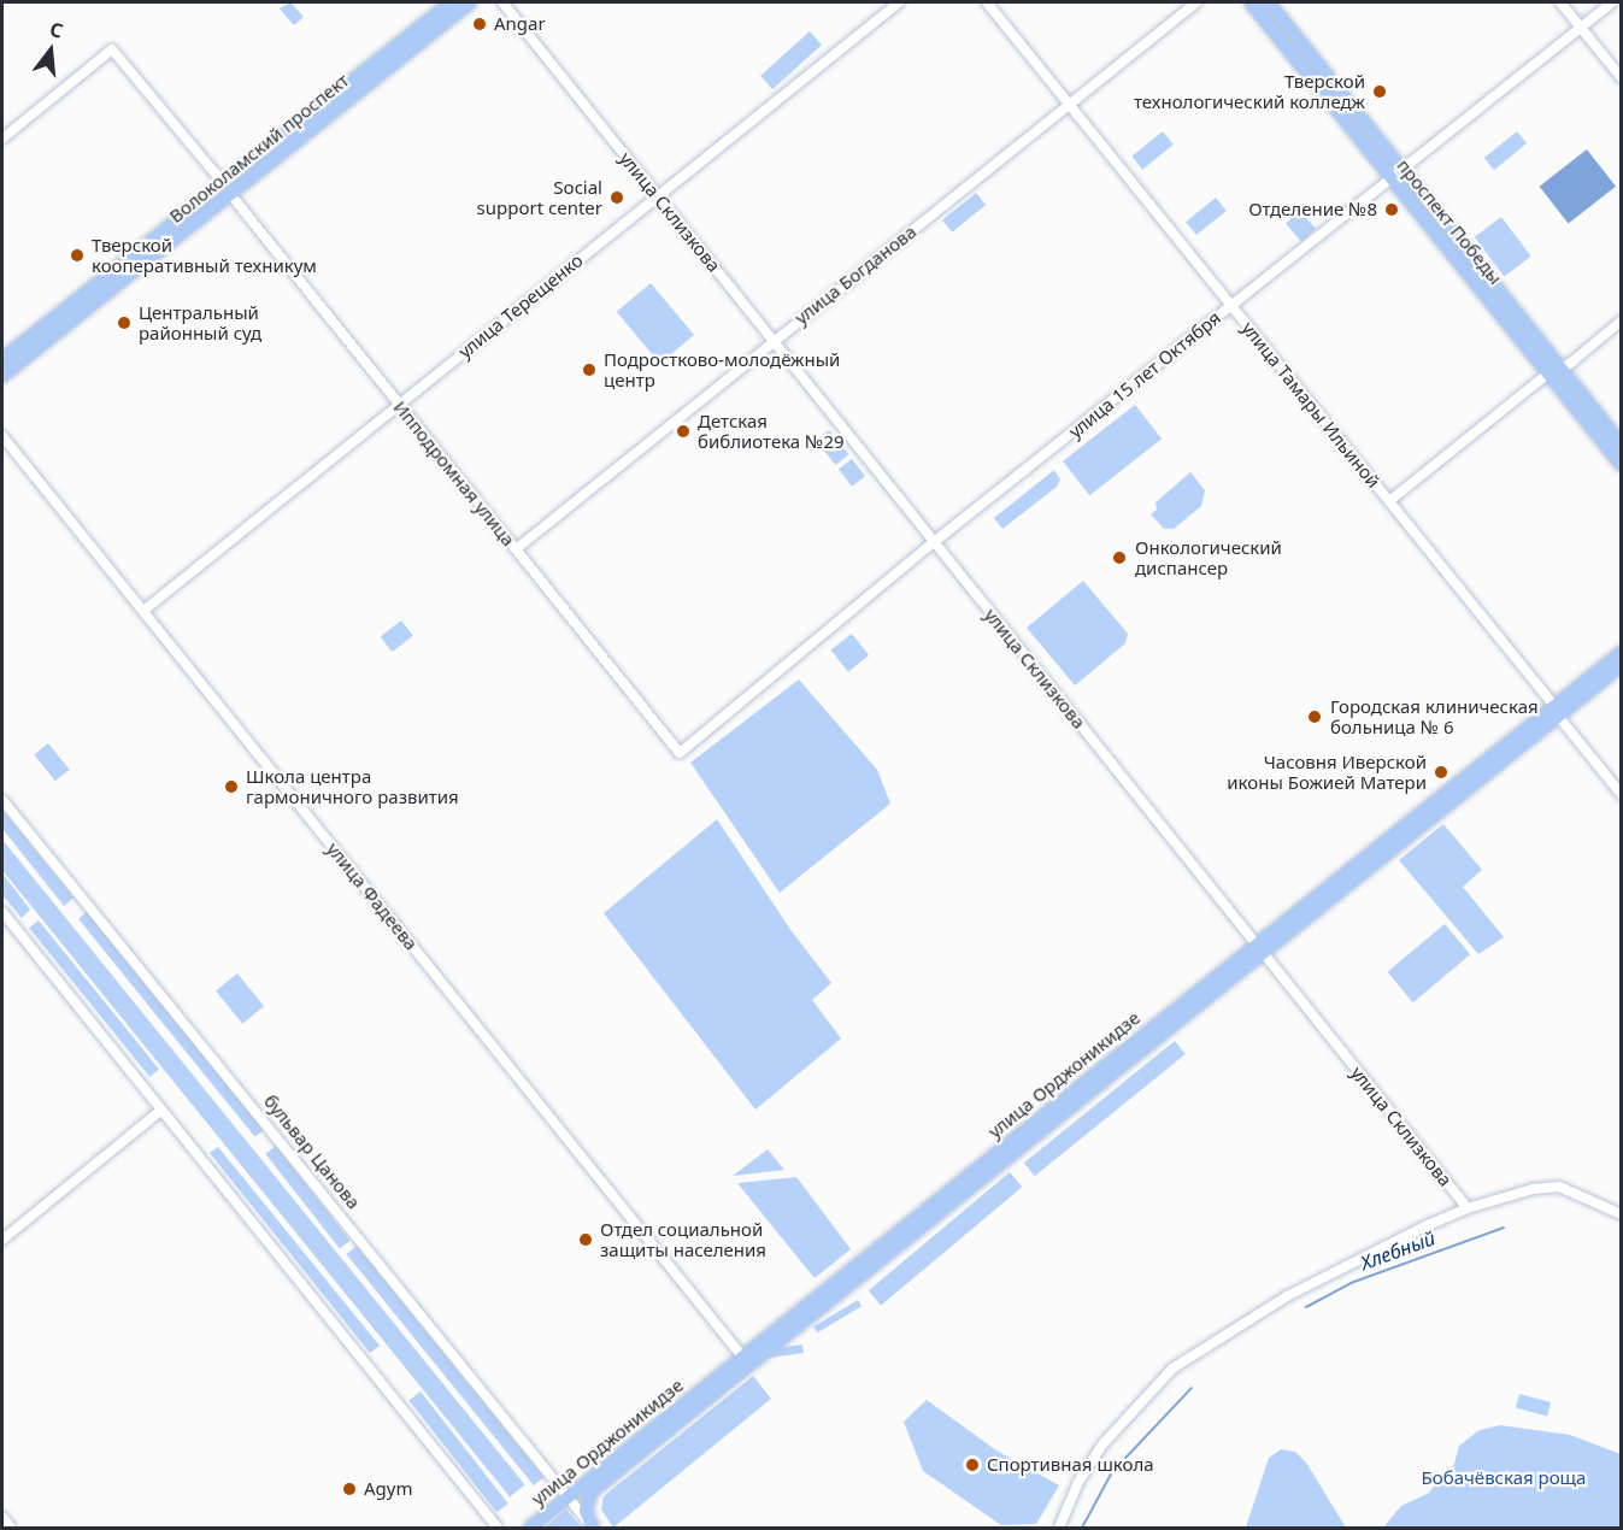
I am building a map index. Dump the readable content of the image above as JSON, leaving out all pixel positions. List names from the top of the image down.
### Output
{
  "streets": {
    "main road": ["Волоколамский проспект", "проспект Победы", "улица Орджоникидзе"],
    "street": [
      "улица Склизкова",
      "улица Богданова",
      "улица Терещенко",
      "улица 15 лет Октября",
      "улица Тамары Ильиной",
      "Ипподромная улица",
      "улица Фадеева",
      "бульвар Цанова"
    ]
  },
  "crossings": [
    ["Волоколамский проспект", "Ипподромная улица"],
    ["улица Склизкова", "улица Богданова"],
    ["улица Склизкова", "улица Терещенко"],
    ["улица Склизкова", "улица 15 лет Октября"],
    ["улица Склизкова", "улица Орджоникидзе"],
    ["проспект Победы", "улица 15 лет Октября"],
    ["улица Богданова", "улица Тамары Ильиной"],
    ["улица Богданова", "Ипподромная улица"],
    ["улица Терещенко", "Ипподромная улица"],
    ["улица Терещенко", "улица Фадеева"],
    ["улица 15 лет Октября", "улица Тамары Ильиной"],
    ["улица 15 лет Октября", "Ипподромная улица"],
    ["улица Тамары Ильиной", "улица Орджоникидзе"],
    ["улица Фадеева", "улица Орджоникидзе"],
    ["улица Орджоникидзе", "бульвар Цанова"]
  ],
  "water": ["Хлебный"],
  "parks": ["Бобачёвская роща"],
  "places": [
    "Angar",
    "Тверской технологический колледж",
    "Social support center",
    "Отделение №8",
    "Тверской кооперативный техникум",
    "Центральный районный суд",
    "Подростково-молодёжный центр",
    "Детская библиотека №29",
    "Онкологический диспансер",
    "Городская клиническая больница № 6",
    "Часовня Иверской иконы Божией Матери",
    "Школа центра гармоничного развития",
    "Отдел социальной защиты населения",
    "Спортивная школа",
    "Agym"
  ],
  "north": "top"
}
